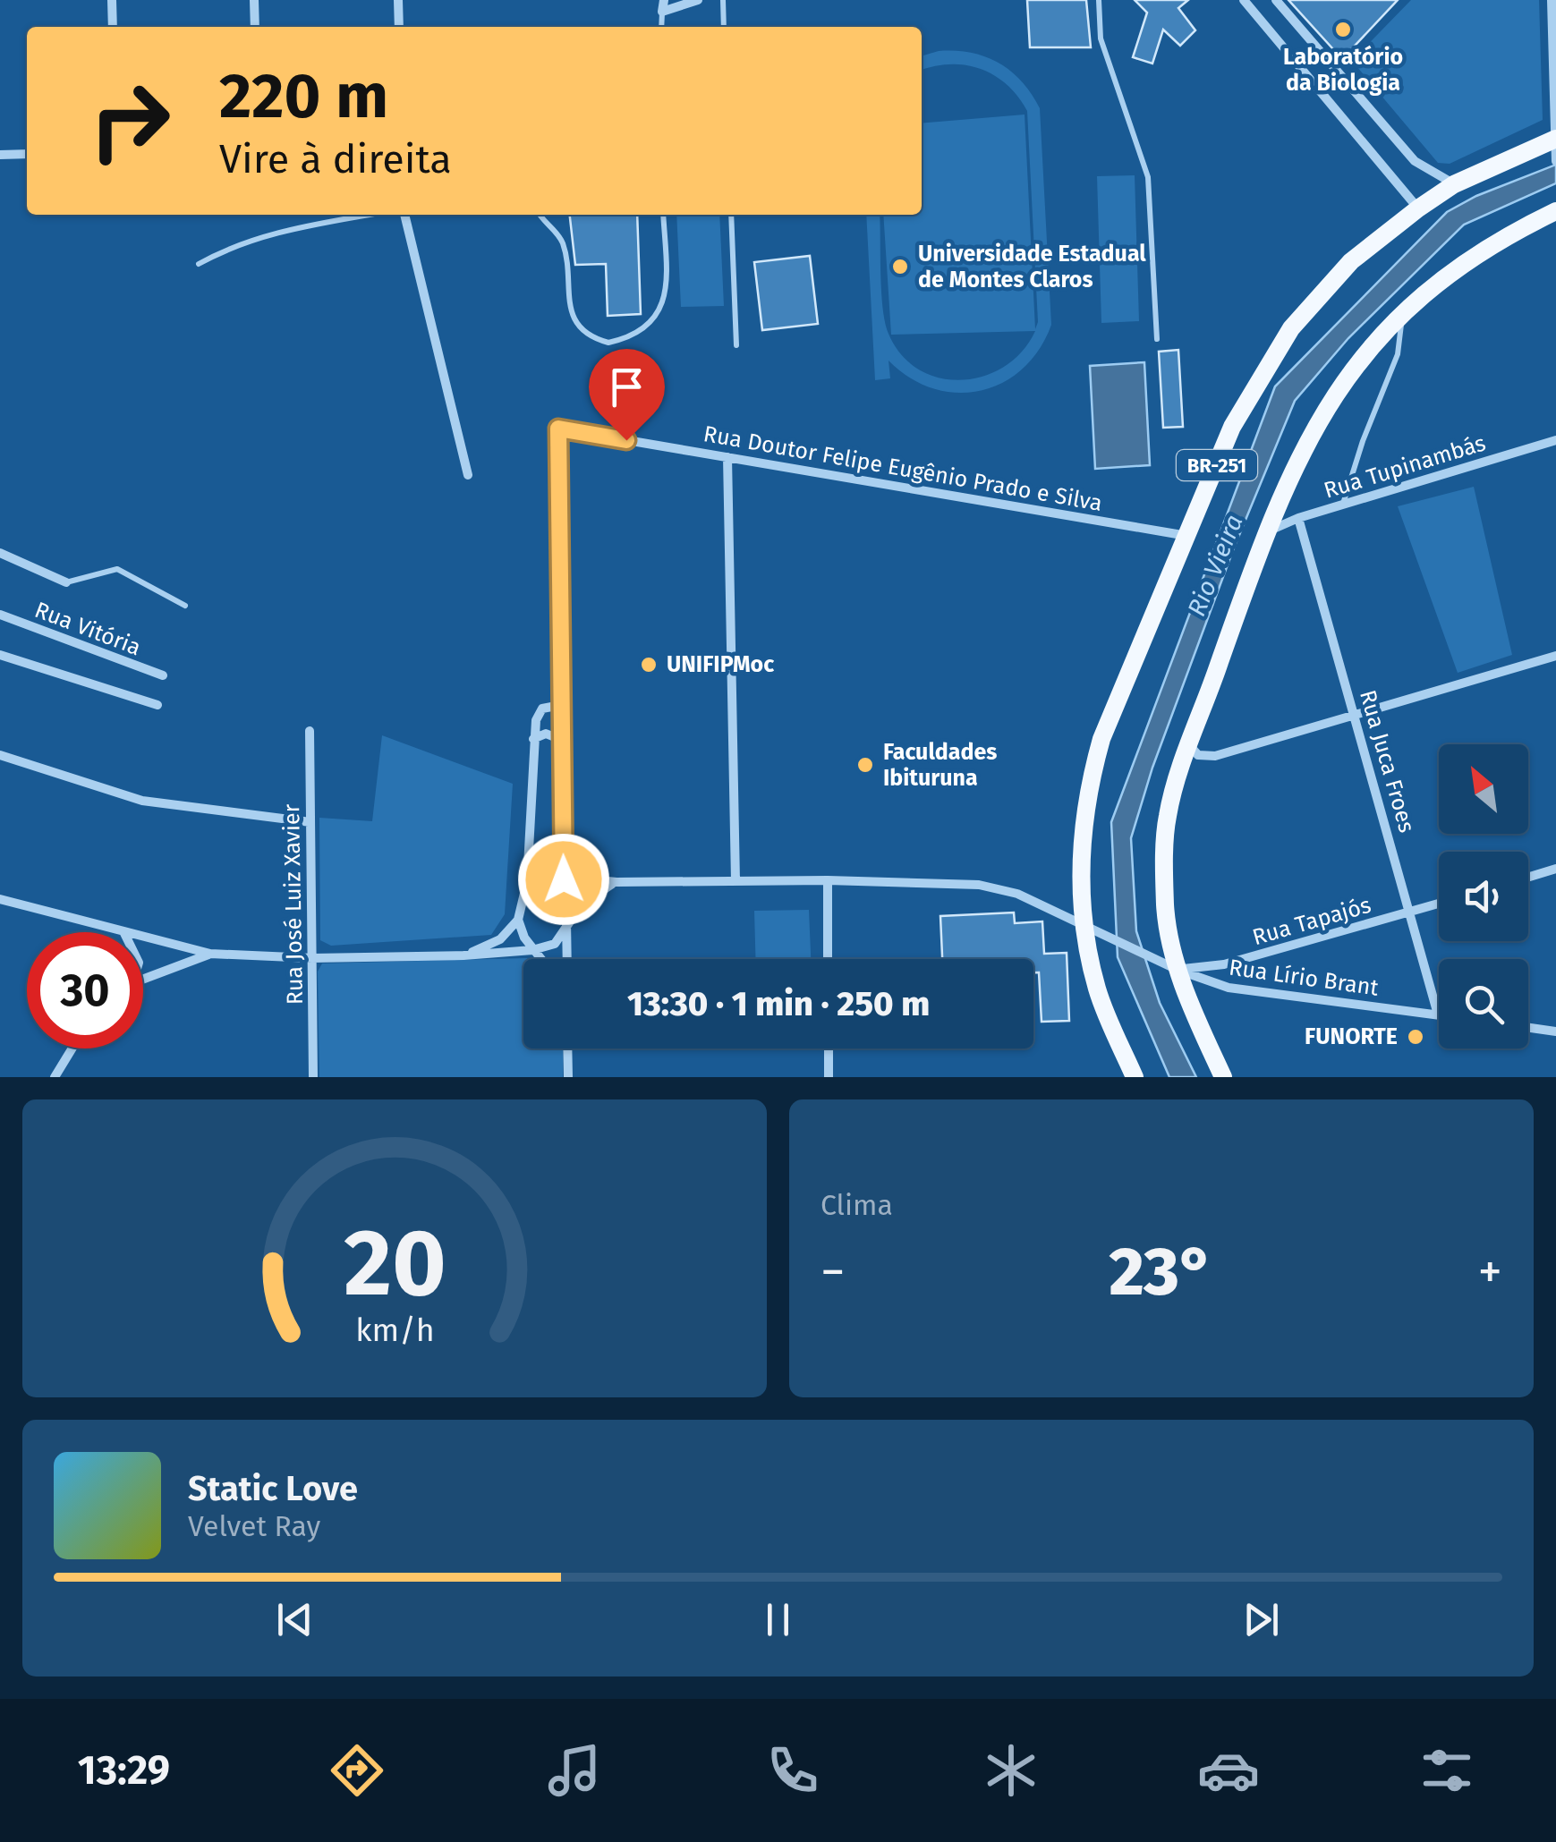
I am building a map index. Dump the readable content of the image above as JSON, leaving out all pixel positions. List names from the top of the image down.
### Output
{
  "streets": {
    "main road": ["BR-251"],
    "street": [
      "Rua Tupinambás",
      "Rua Doutor Felipe Eugênio Prado e Silva",
      "Rua Vitória",
      "Rua Juca Froes",
      "Rua José Luiz Xavier",
      "Rua Tapajós",
      "Rua Lírio Brant"
    ]
  },
  "crossings": [
    ["BR-251", "Rua Tupinambás"],
    ["BR-251", "Rua Doutor Felipe Eugênio Prado e Silva"],
    ["BR-251", "Rua Tapajós"],
    ["BR-251", "Rua Lírio Brant"],
    ["Rua Tupinambás", "Rua Juca Froes"],
    ["Rua Juca Froes", "Rua Tapajós"],
    ["Rua Juca Froes", "Rua Lírio Brant"],
    ["Rua Tapajós", "Rua Lírio Brant"]
  ],
  "water": ["Rio Vieira"],
  "places": [
    "Laboratório da Biologia",
    "Universidade Estadual de Montes Claros",
    "UNIFIPMoc",
    "Faculdades Ibituruna",
    "FUNORTE"
  ],
  "north": "top left",
  "page": {
    "turn": ["220 m", "Vire à direita"],
    "limit": "30",
    "trip": "13:30 · 1 min · 250 m",
    "tile": "Clima",
    "heat": ["−", "23°", "+"],
    "song": ["Static Love", "Velvet Ray"],
    "tabs": "13:29",
    "gauge": ["20", "km/h"]
  }
}
